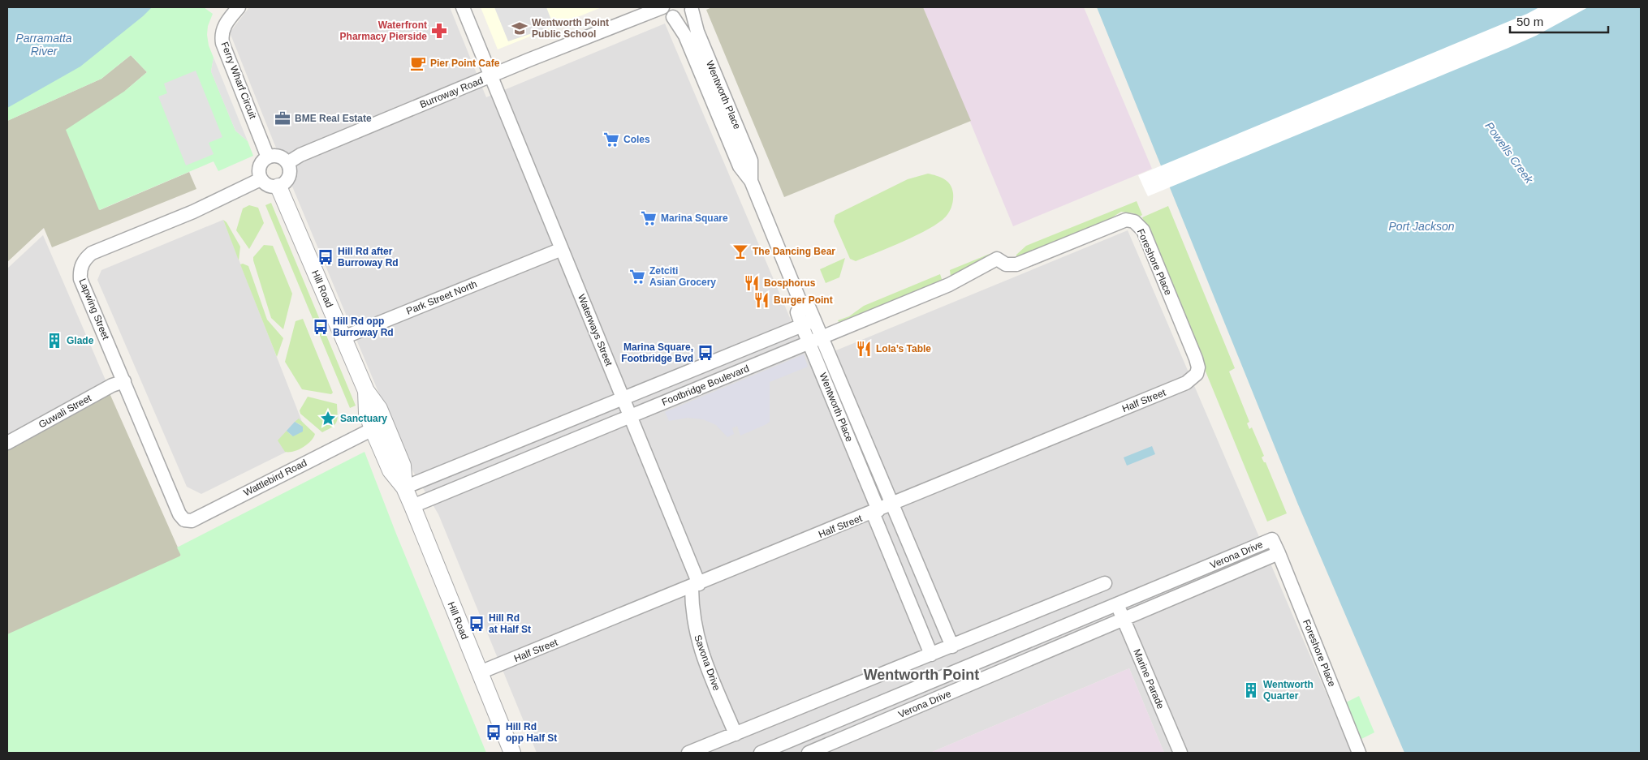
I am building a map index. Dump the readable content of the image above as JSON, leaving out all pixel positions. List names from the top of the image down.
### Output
{
  "streets": {
    "street": [
      "Ferry Wharf Circuit",
      "Burroway Road",
      "Wentworth Place",
      "Foreshore Place",
      "Hill Road",
      "Park Street North",
      "Lapwing Street",
      "Waterways Street",
      "Footbridge Boulevard",
      "Half Street",
      "Guwali Street",
      "Wattlebird Road",
      "Verona Drive",
      "Savona Drive",
      "Marine Parade"
    ]
  },
  "crossings": [
    ["Ferry Wharf Circuit", "Burroway Road"],
    ["Ferry Wharf Circuit", "Hill Road"],
    ["Ferry Wharf Circuit", "Lapwing Street"],
    ["Burroway Road", "Wentworth Place"],
    ["Burroway Road", "Hill Road"],
    ["Burroway Road", "Lapwing Street"],
    ["Burroway Road", "Waterways Street"],
    ["Wentworth Place", "Footbridge Boulevard"],
    ["Wentworth Place", "Half Street"],
    ["Foreshore Place", "Footbridge Boulevard"],
    ["Foreshore Place", "Half Street"],
    ["Foreshore Place", "Verona Drive"],
    ["Hill Road", "Park Street North"],
    ["Hill Road", "Lapwing Street"],
    ["Hill Road", "Footbridge Boulevard"],
    ["Hill Road", "Half Street"],
    ["Hill Road", "Wattlebird Road"],
    ["Park Street North", "Waterways Street"],
    ["Lapwing Street", "Guwali Street"],
    ["Lapwing Street", "Wattlebird Road"],
    ["Waterways Street", "Footbridge Boulevard"],
    ["Waterways Street", "Half Street"],
    ["Waterways Street", "Savona Drive"],
    ["Half Street", "Savona Drive"],
    ["Verona Drive", "Marine Parade"]
  ],
  "districts": ["Wentworth Point"],
  "water": ["Parramatta River", "Powells Creek", "Port Jackson"],
  "places": {
    "school or university": ["Wentworth Point Public School"],
    "pharmacy": ["Waterfront Pharmacy Pierside"],
    "cafe": ["Pier Point Cafe"],
    "office": ["BME Real Estate"],
    "supermarket": ["Coles", "Marina Square", "Zetciti Asian Grocery"],
    "bar": ["The Dancing Bear"],
    "bus stop": [
      "Hill Rd after Burroway Rd",
      "Hill Rd opp Burroway Rd",
      "Marina Square, Footbridge Bvd",
      "Hill Rd at Half St",
      "Hill Rd opp Half St"
    ],
    "restaurant": ["Bosphorus", "Burger Point", "Lola’s Table"],
    "building": ["Glade", "Wentworth Quarter"],
    "place": ["Sanctuary"]
  },
  "scale_bar": "50 m"
}
